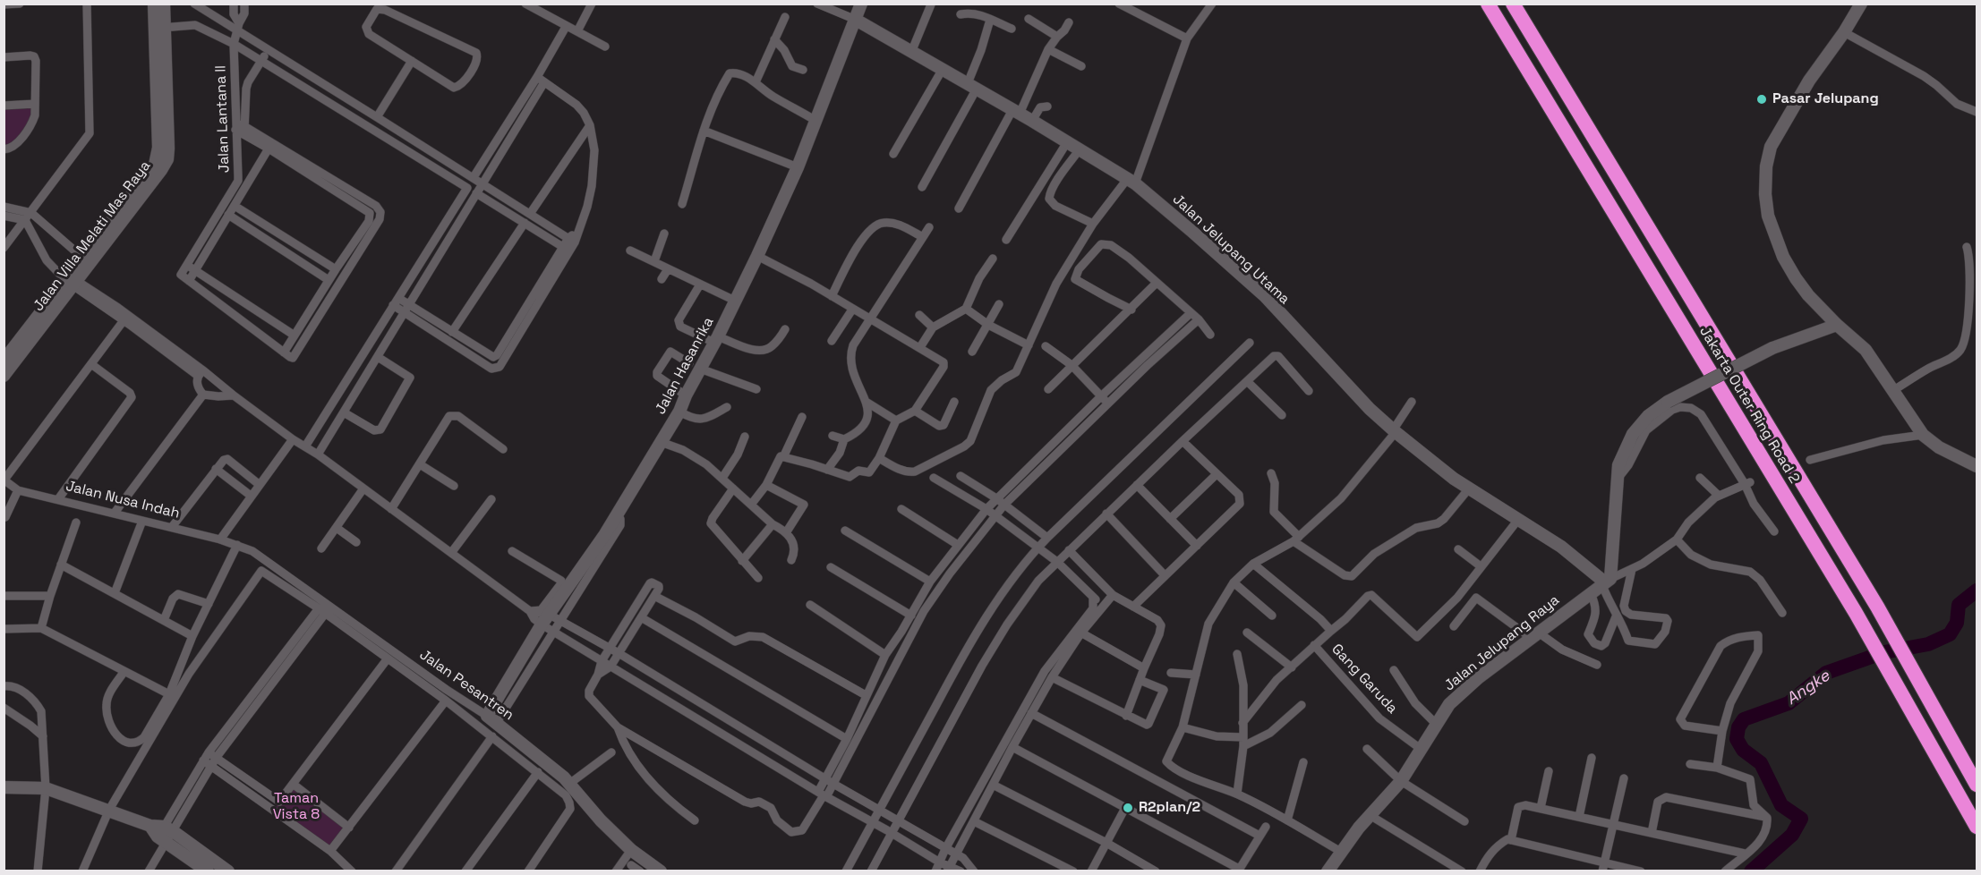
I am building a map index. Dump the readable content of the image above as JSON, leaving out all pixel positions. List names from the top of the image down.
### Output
{
  "streets": {
    "highway": ["Jakarta Outer Ring Road 2"],
    "street": [
      "Jalan Lantana II",
      "Jalan Villa Melati Mas Raya",
      "Jalan Jelupang Utama",
      "Jalan Hasanrika",
      "Jalan Nusa Indah",
      "Jalan Jelupang Raya",
      "Gang Garuda",
      "Jalan Pesantren"
    ]
  },
  "crossings": [
    ["Jalan Jelupang Utama", "Jalan Hasanrika"],
    ["Jalan Jelupang Utama", "Jalan Jelupang Raya"],
    ["Jalan Hasanrika", "Jalan Pesantren"],
    ["Jalan Nusa Indah", "Jalan Pesantren"],
    ["Jalan Jelupang Raya", "Gang Garuda"]
  ],
  "water": ["Angke"],
  "parks": ["Taman Vista 8"],
  "places": ["Pasar Jelupang", "R2plan/2"]
}
